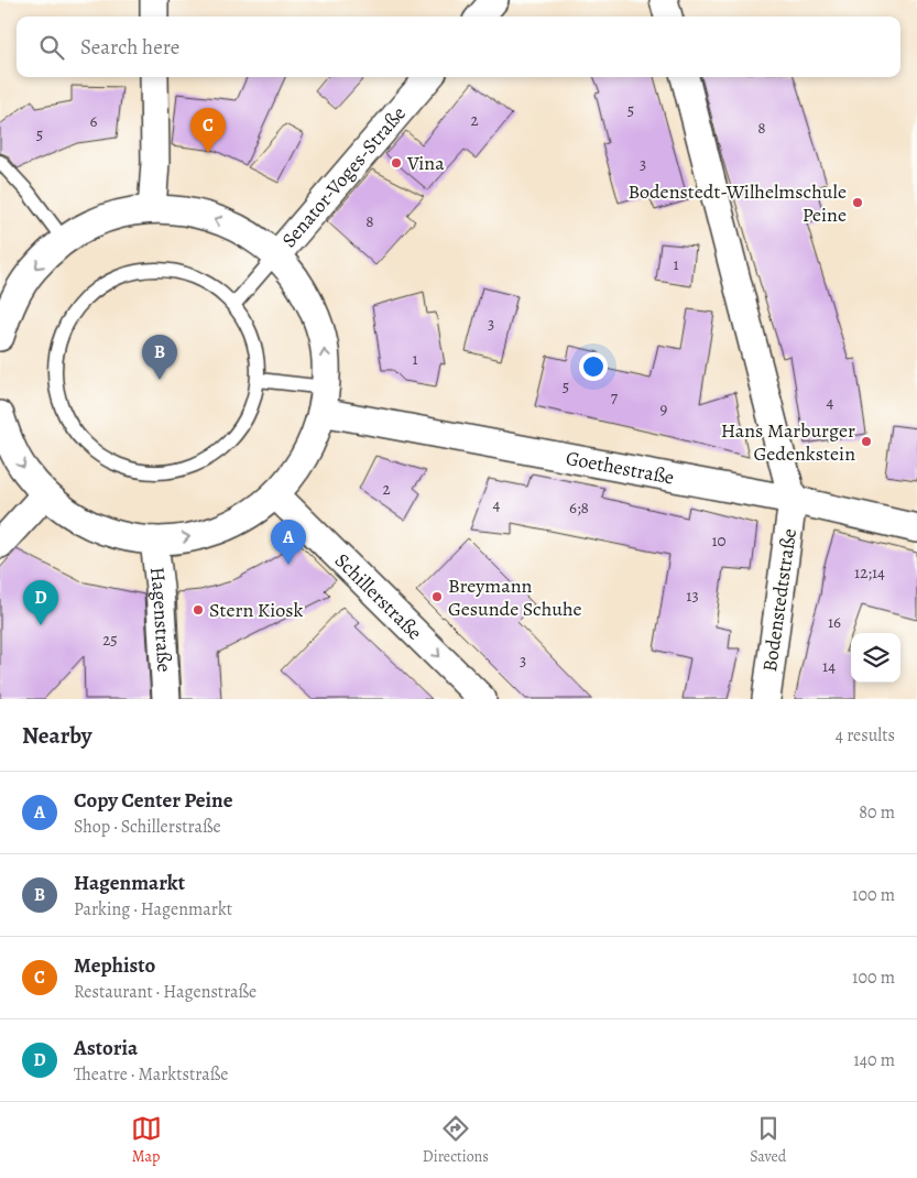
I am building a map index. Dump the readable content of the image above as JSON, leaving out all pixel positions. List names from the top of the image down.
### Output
{
  "streets": {
    "street": [
      "Senator-Voges-Straße",
      "Goethestraße",
      "Schillerstraße",
      "Bodenstedtstraße",
      "Hagenstraße"
    ]
  },
  "crossings": [
    ["Goethestraße", "Bodenstedtstraße"]
  ],
  "one_way": ["Schillerstraße"],
  "places": [
    "Vina",
    "Bodenstedt-Wilhelmschule Peine",
    "Hans Marburger Gedenkstein",
    "Breymann Gesunde Schuhe",
    "Stern Kiosk"
  ],
  "house_numbers": [
    "5",
    "2",
    "6",
    "8",
    "5",
    "3",
    "8",
    "1",
    "3",
    "1",
    "5",
    "7",
    "4",
    "9",
    "2",
    "4",
    "6;8",
    "10",
    "12;14",
    "13",
    "16",
    "25",
    "3",
    "14"
  ],
  "page": {
    "search": "Search here",
    "pins": [
      "C",
      "B",
      "A",
      "D"
    ],
    "heading": ["Nearby", "4 results"],
    "list": [
      {
        "mark": "A",
        "name": "Copy Center Peine",
        "note": "Shop · Schillerstraße",
        "value": "80 m"
      },
      {
        "mark": "B",
        "name": "Hagenmarkt",
        "note": "Parking · Hagenmarkt",
        "value": "100 m"
      },
      {
        "mark": "C",
        "name": "Mephisto",
        "note": "Restaurant · Hagenstraße",
        "value": "100 m"
      },
      {
        "mark": "D",
        "name": "Astoria",
        "note": "Theatre · Marktstraße",
        "value": "140 m"
      }
    ],
    "nav": ["Map", "Directions", "Saved"]
  }
}
